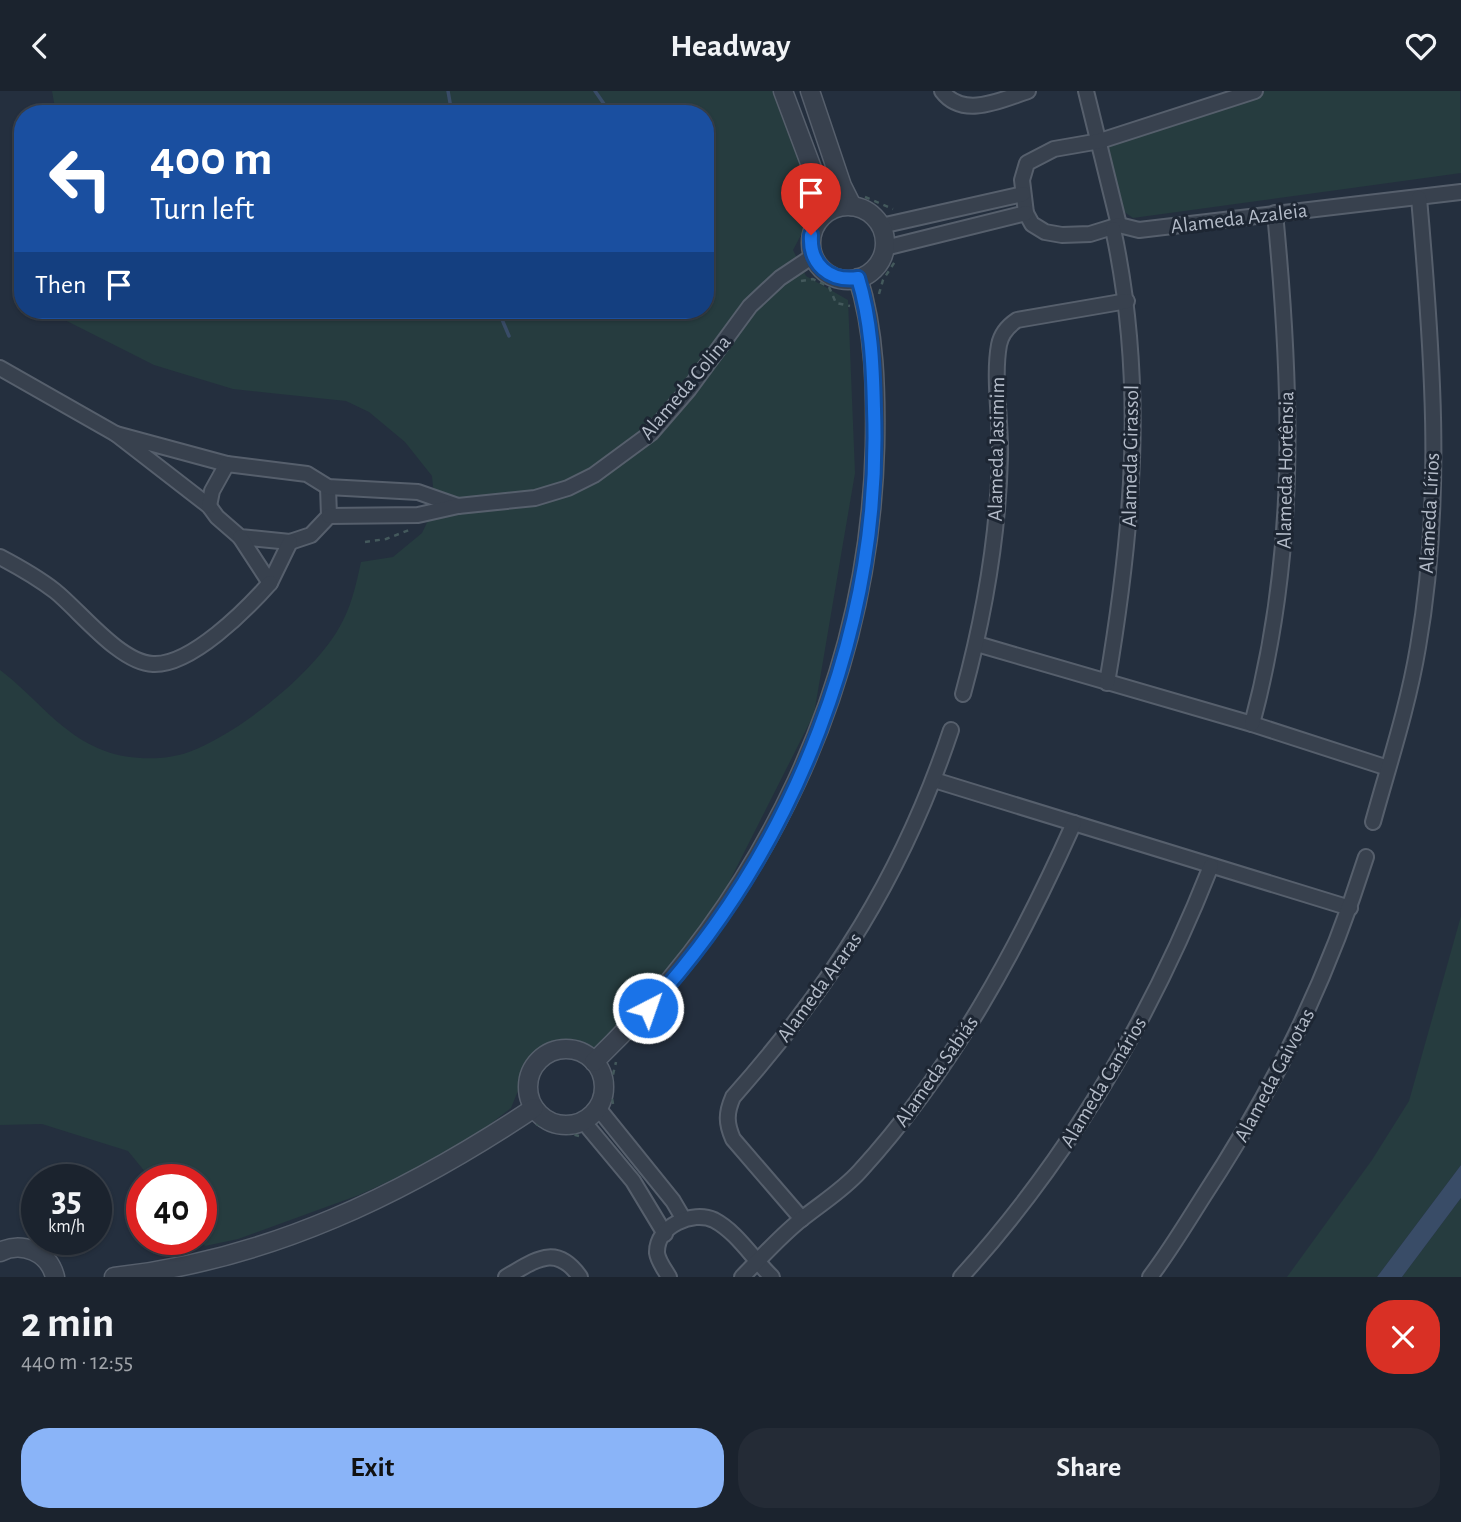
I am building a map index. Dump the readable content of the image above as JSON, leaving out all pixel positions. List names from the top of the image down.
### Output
{
  "streets": {
    "street": [
      "Alameda Azaleia",
      "Alameda Colina",
      "Alameda Jasimim",
      "Alameda Girassol",
      "Alameda Hortênsia",
      "Alameda Lírios",
      "Alameda Araras",
      "Alameda Sabiás",
      "Alameda Gaivotas",
      "Alameda Canários"
    ]
  },
  "crossings": [
    ["Alameda Azaleia", "Alameda Girassol"],
    ["Alameda Azaleia", "Alameda Hortênsia"],
    ["Alameda Azaleia", "Alameda Lírios"],
    ["Alameda Jasimim", "Alameda Girassol"],
    ["Alameda Araras", "Alameda Sabiás"]
  ],
  "page": {
    "header": "Headway",
    "turn": ["400 m", "Turn left"],
    "then": "Then",
    "speed": "35 km/h",
    "limit": "40",
    "heading": ["2 min", "440 m · 12:55"],
    "buttons": ["Exit", "Share"]
  }
}
